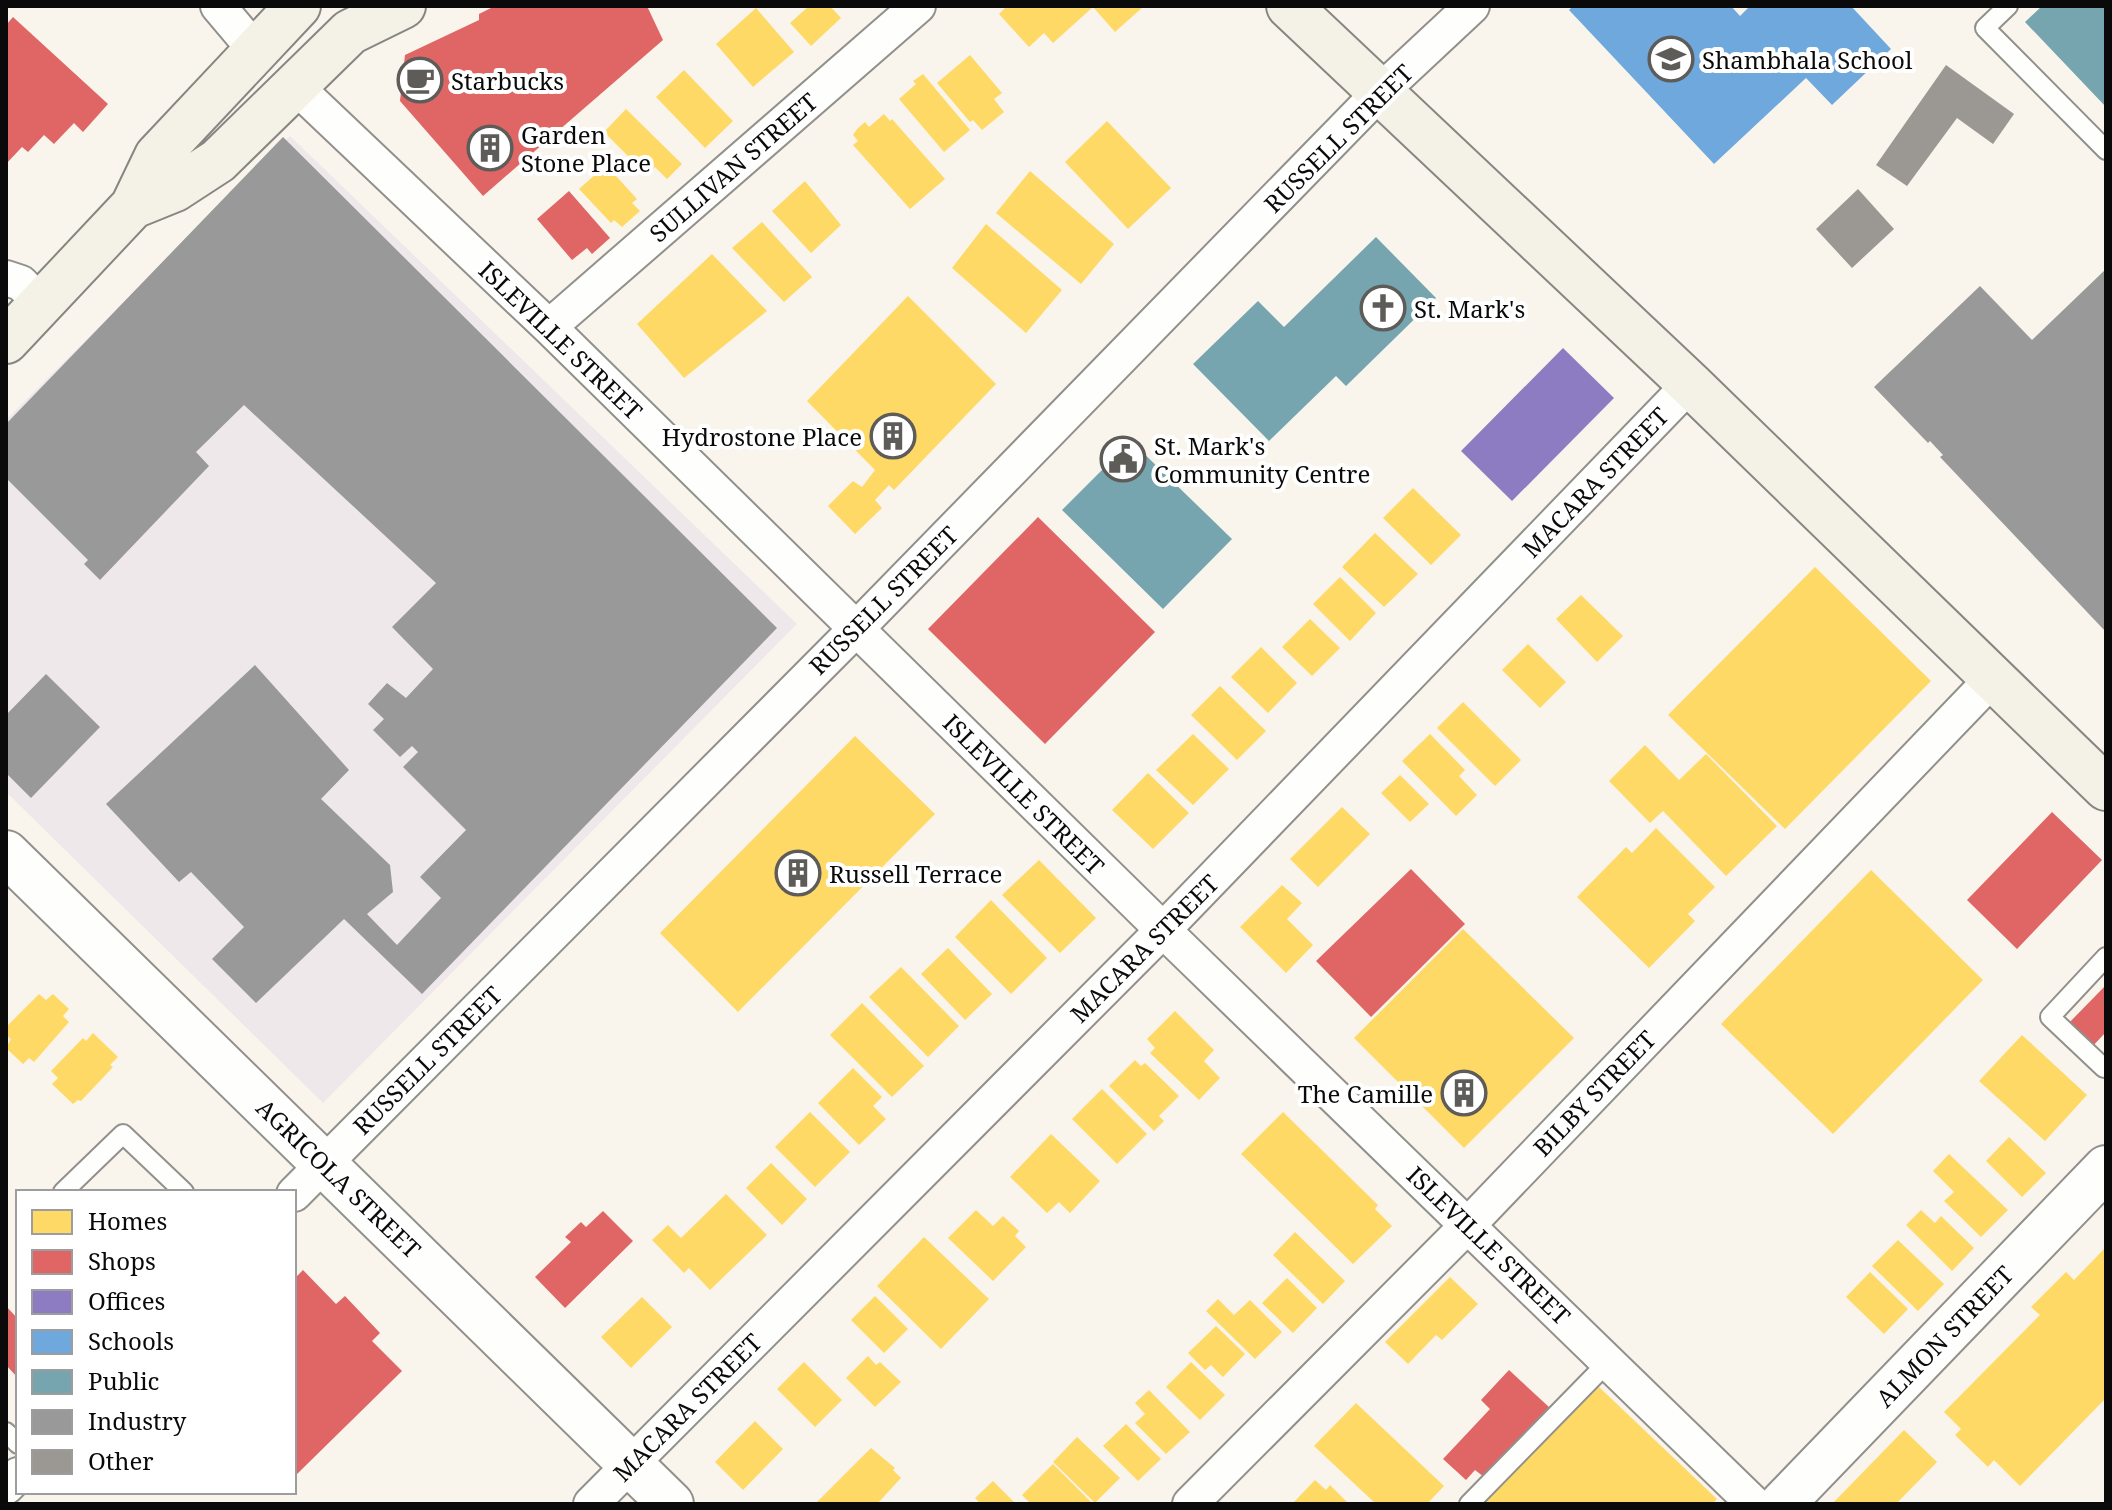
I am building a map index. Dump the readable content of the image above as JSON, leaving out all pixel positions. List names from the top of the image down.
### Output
{
  "streets": {
    "street": [
      "RUSSELL STREET",
      "SULLIVAN STREET",
      "ISLEVILLE STREET",
      "MACARA STREET",
      "BILBY STREET",
      "AGRICOLA STREET",
      "ALMON STREET"
    ]
  },
  "crossings": [
    ["RUSSELL STREET", "ISLEVILLE STREET"],
    ["RUSSELL STREET", "AGRICOLA STREET"],
    ["SULLIVAN STREET", "ISLEVILLE STREET"],
    ["ISLEVILLE STREET", "MACARA STREET"],
    ["ISLEVILLE STREET", "BILBY STREET"],
    ["MACARA STREET", "AGRICOLA STREET"]
  ],
  "places": {
    "school or university": ["Shambhala School"],
    "cafe": ["Starbucks"],
    "building": [
      "Garden Stone Place",
      "Hydrostone Place",
      "Russell Terrace",
      "The Camille"
    ],
    "church": ["St. Mark's"],
    "public building": ["St. Mark's Community Centre"]
  },
  "legend": [
    "Homes",
    "Shops",
    "Offices",
    "Schools",
    "Public",
    "Industry",
    "Other"
  ]
}
